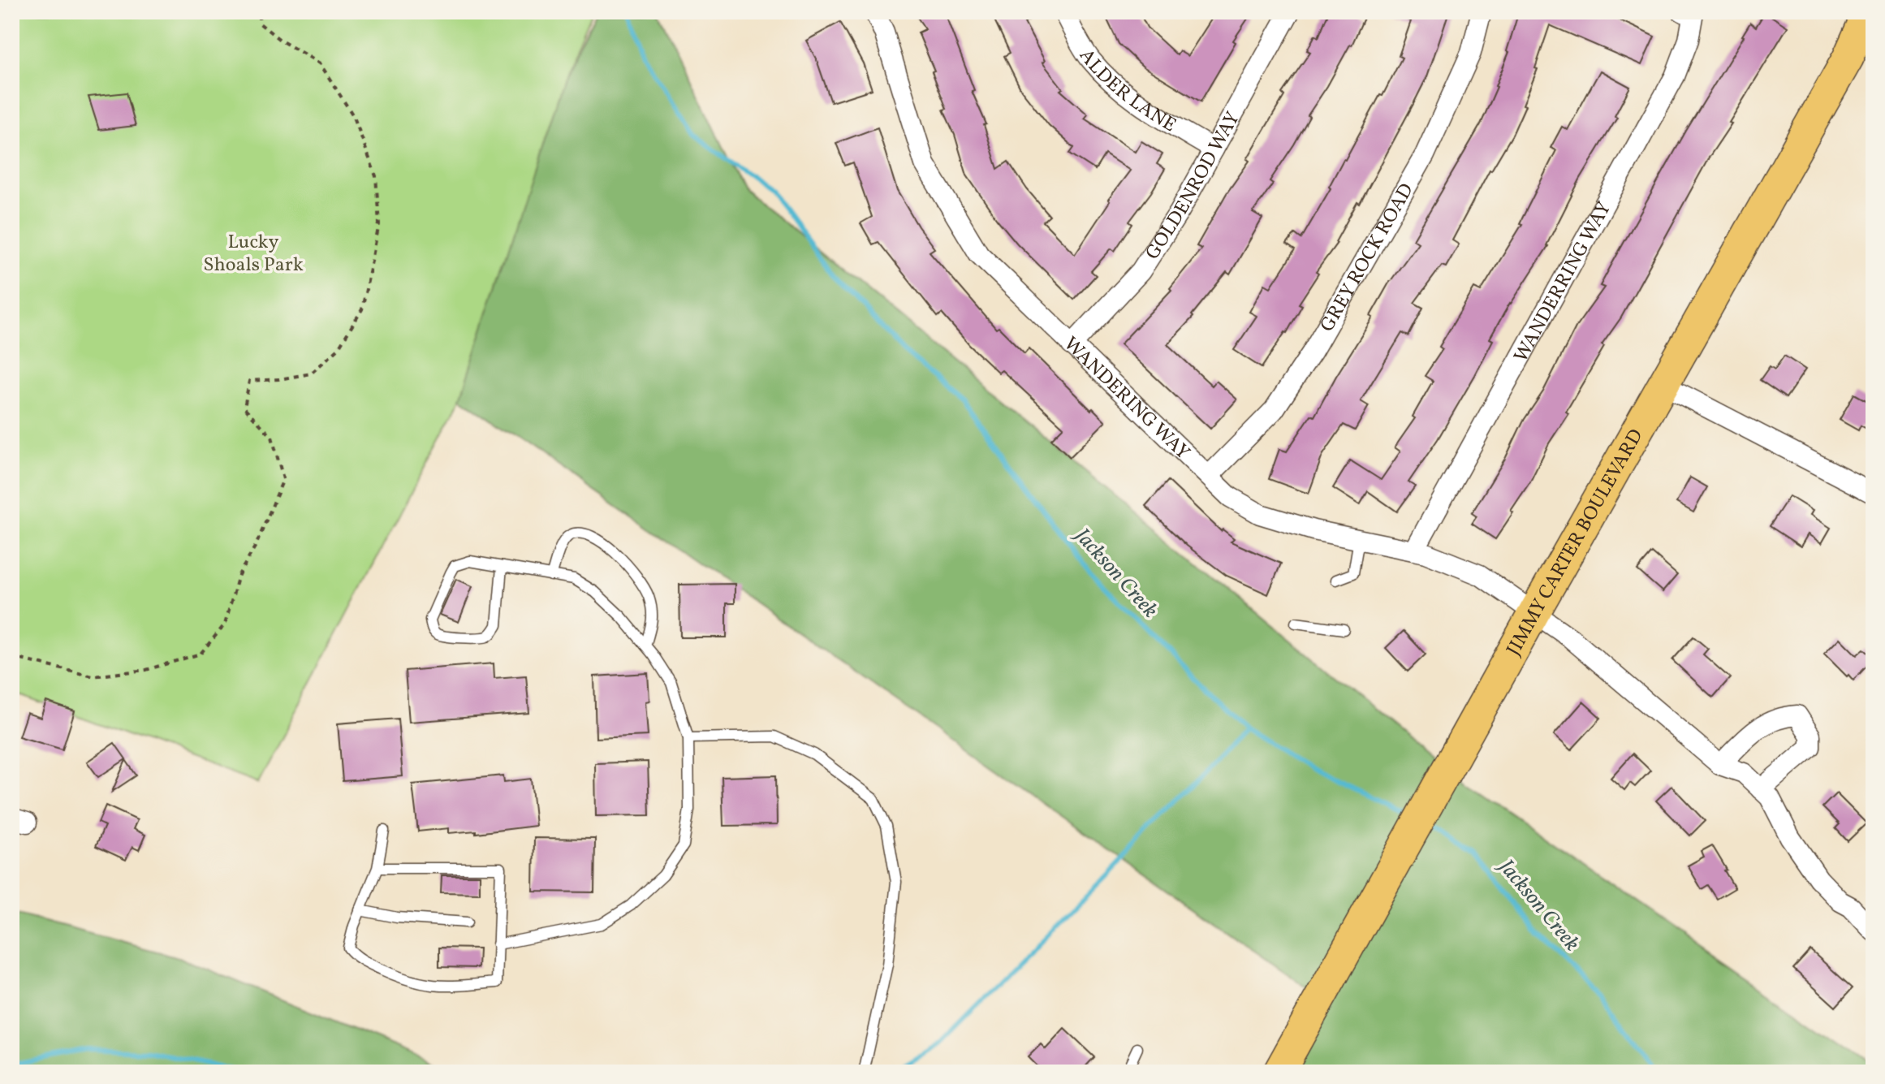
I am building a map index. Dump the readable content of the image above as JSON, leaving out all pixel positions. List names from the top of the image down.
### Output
{
  "streets": {
    "main road": ["JIMMY CARTER BOULEVARD"],
    "street": [
      "ALDER LANE",
      "GOLDENROD WAY",
      "GREY ROCK ROAD",
      "WANDERRING WAY",
      "WANDERING WAY"
    ]
  },
  "crossings": [
    ["ALDER LANE", "GOLDENROD WAY"],
    ["GOLDENROD WAY", "WANDERING WAY"],
    ["GREY ROCK ROAD", "WANDERING WAY"],
    ["WANDERRING WAY", "WANDERING WAY"],
    ["WANDERING WAY", "JIMMY CARTER BOULEVARD"]
  ],
  "water": ["Jackson Creek"],
  "parks": ["Lucky Shoals Park"]
}
